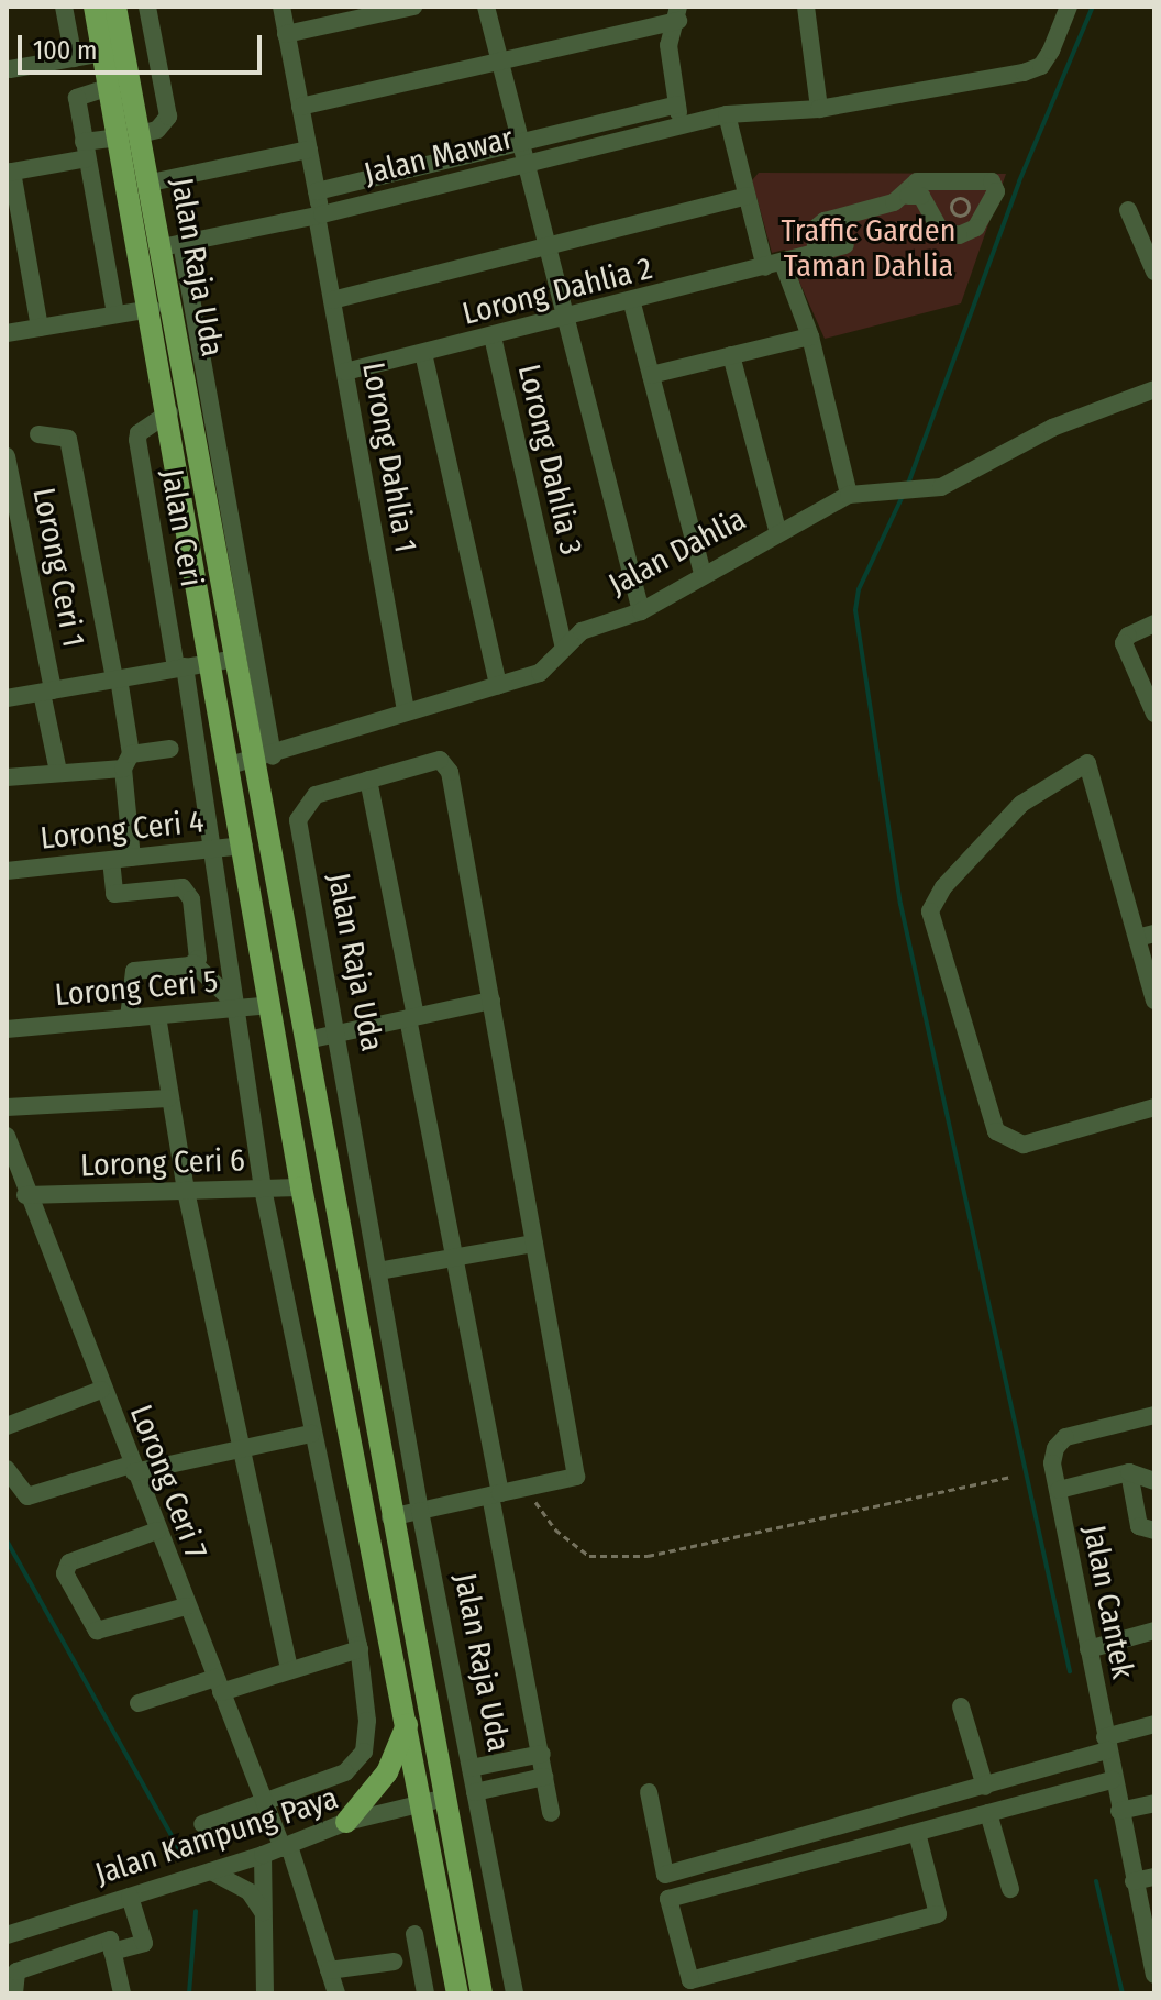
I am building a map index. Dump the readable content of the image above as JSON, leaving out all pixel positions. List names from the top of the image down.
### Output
{
  "streets": {
    "main road": ["Jalan Raja Uda"],
    "street": [
      "Jalan Mawar",
      "Lorong Dahlia 2",
      "Lorong Dahlia 1",
      "Lorong Dahlia 3",
      "Jalan Ceri",
      "Jalan Dahlia",
      "Lorong Ceri 1",
      "Lorong Ceri 4",
      "Lorong Ceri 5",
      "Lorong Ceri 6",
      "Lorong Ceri 7",
      "Jalan Cantek",
      "Jalan Kampung Paya"
    ]
  },
  "crossings": [
    ["Jalan Mawar", "Jalan Raja Uda"],
    ["Jalan Mawar", "Lorong Dahlia 1"],
    ["Jalan Raja Uda", "Jalan Ceri"],
    ["Jalan Raja Uda", "Jalan Dahlia"],
    ["Jalan Raja Uda", "Lorong Ceri 4"],
    ["Jalan Raja Uda", "Lorong Ceri 5"],
    ["Jalan Raja Uda", "Lorong Ceri 6"],
    ["Jalan Raja Uda", "Jalan Kampung Paya"],
    ["Lorong Dahlia 2", "Lorong Dahlia 1"],
    ["Lorong Dahlia 2", "Lorong Dahlia 3"],
    ["Lorong Dahlia 1", "Jalan Dahlia"],
    ["Lorong Dahlia 3", "Jalan Dahlia"],
    ["Lorong Ceri 6", "Lorong Ceri 7"],
    ["Lorong Ceri 7", "Jalan Kampung Paya"]
  ],
  "parks": ["Traffic Garden Taman Dahlia"],
  "scale_bar": "100 m"
}
